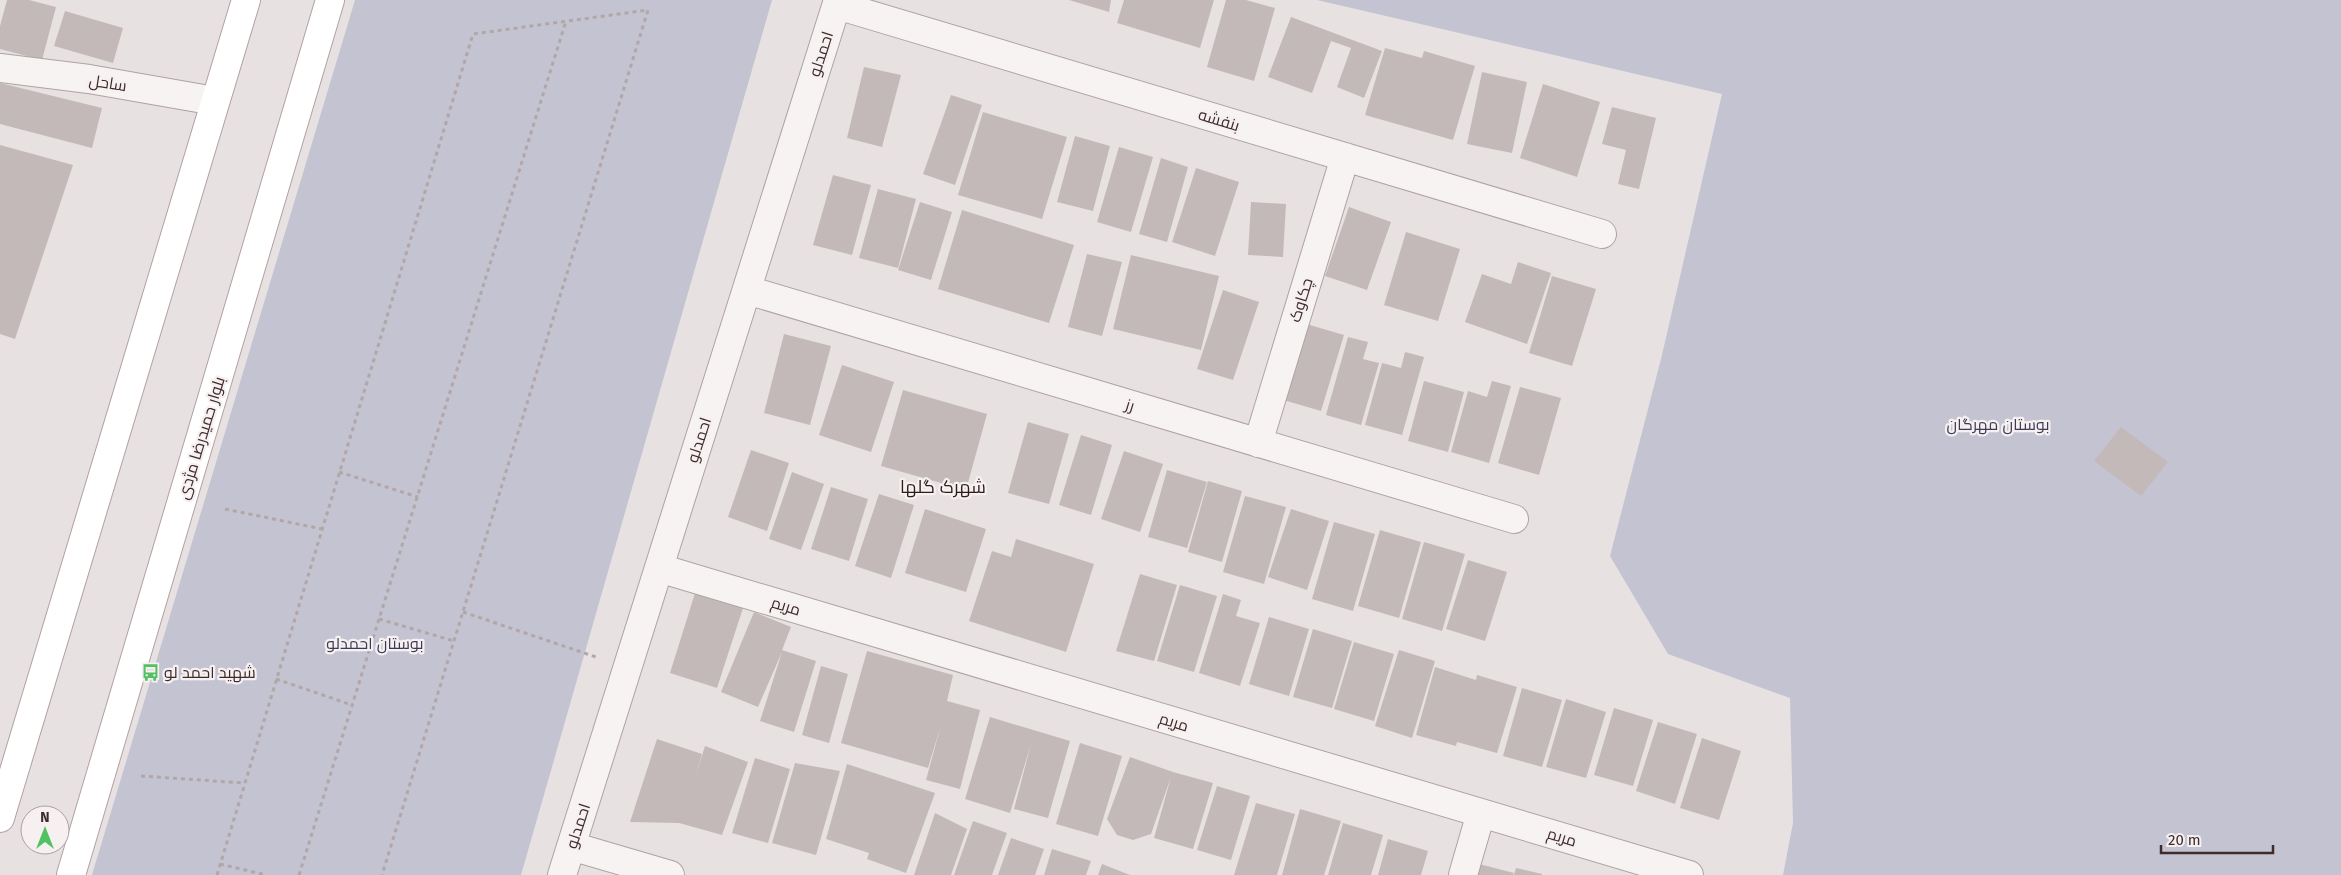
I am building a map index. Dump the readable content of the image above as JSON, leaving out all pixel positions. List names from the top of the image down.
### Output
{
  "streets": {
    "main road": ["بلوار حمیدرضا مژدی"],
    "street": [
      "احمدلو",
      "ساحل",
      "بنفشه",
      "چکاوک",
      "رز",
      "مریم"
    ]
  },
  "crossings": [
    ["احمدلو", "بنفشه"],
    ["احمدلو", "رز"],
    ["احمدلو", "مریم"],
    ["بنفشه", "چکاوک"],
    ["چکاوک", "رز"]
  ],
  "districts": ["شهرک گلها"],
  "parks": ["بوستان مهرگان", "بوستان احمدلو"],
  "places": {
    "bus stop": ["شهید احمد لو"]
  },
  "scale_bar": "20 m",
  "north": "top"
}
